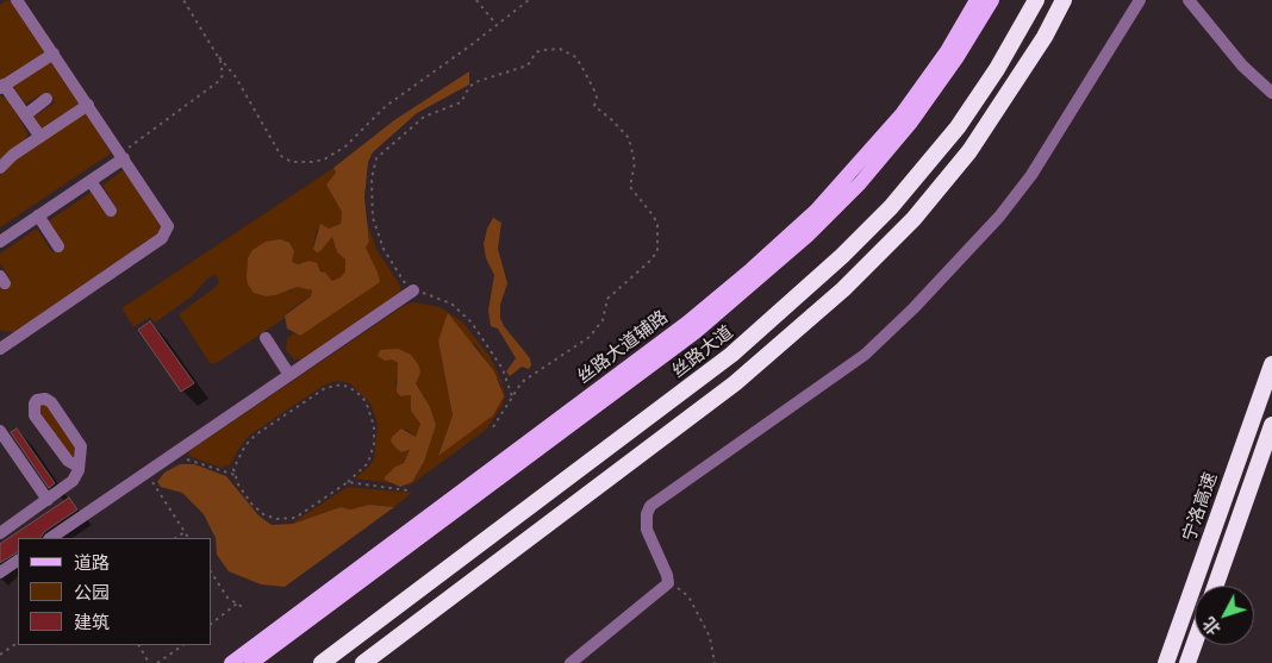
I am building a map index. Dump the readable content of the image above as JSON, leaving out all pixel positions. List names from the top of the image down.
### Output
{
  "streets": {
    "highway": ["丝路大道", "宁洛高速"],
    "main road": ["丝路大道辅路"]
  },
  "legend": ["道路", "公园", "建筑"],
  "north": "bottom left"
}
